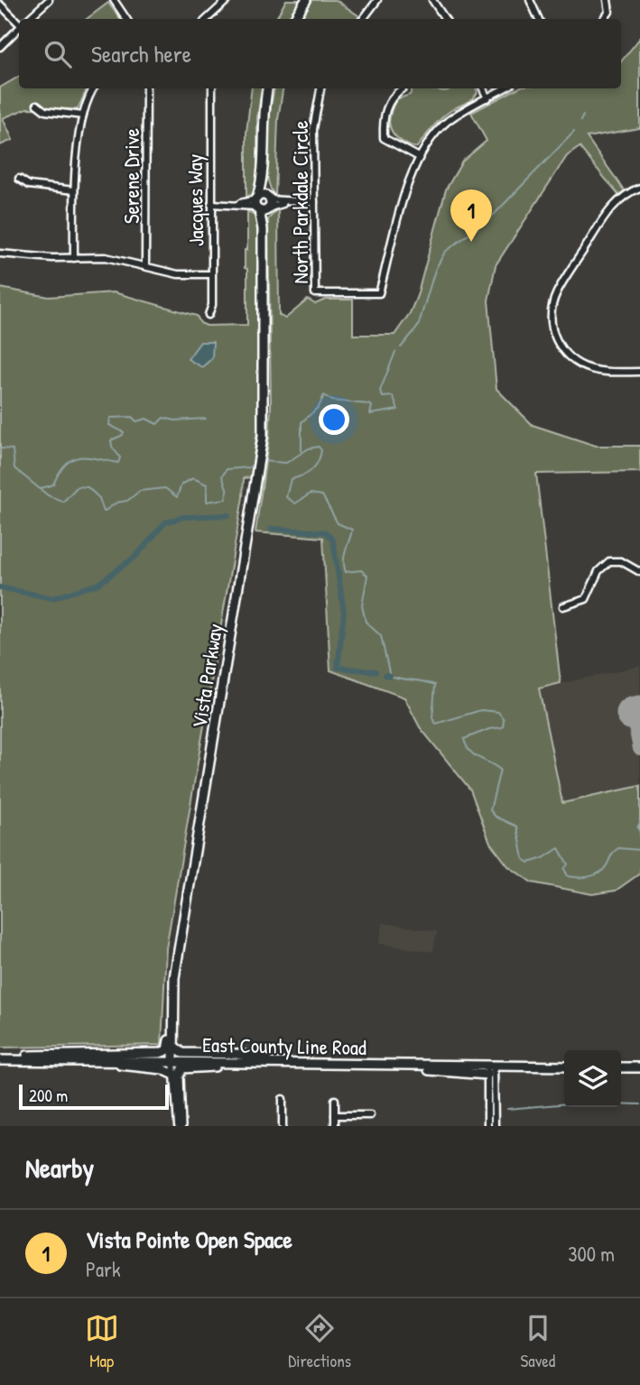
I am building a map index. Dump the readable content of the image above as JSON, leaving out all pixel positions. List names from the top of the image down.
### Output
{
  "streets": {
    "main road": ["Vista Parkway", "East County Line Road"],
    "street": ["Serene Drive", "Jacques Way", "North Parkdale Circle"]
  },
  "crossings": [
    ["Vista Parkway", "East County Line Road"]
  ],
  "scale_bar": "200 m",
  "page": {
    "search": "Search here",
    "pins": "1",
    "scale": "200 m",
    "heading": "Nearby",
    "list": [
      {
        "mark": "1",
        "name": "Vista Pointe Open Space",
        "note": "Park",
        "value": "300 m"
      }
    ],
    "nav": ["Map", "Directions", "Saved"]
  }
}
